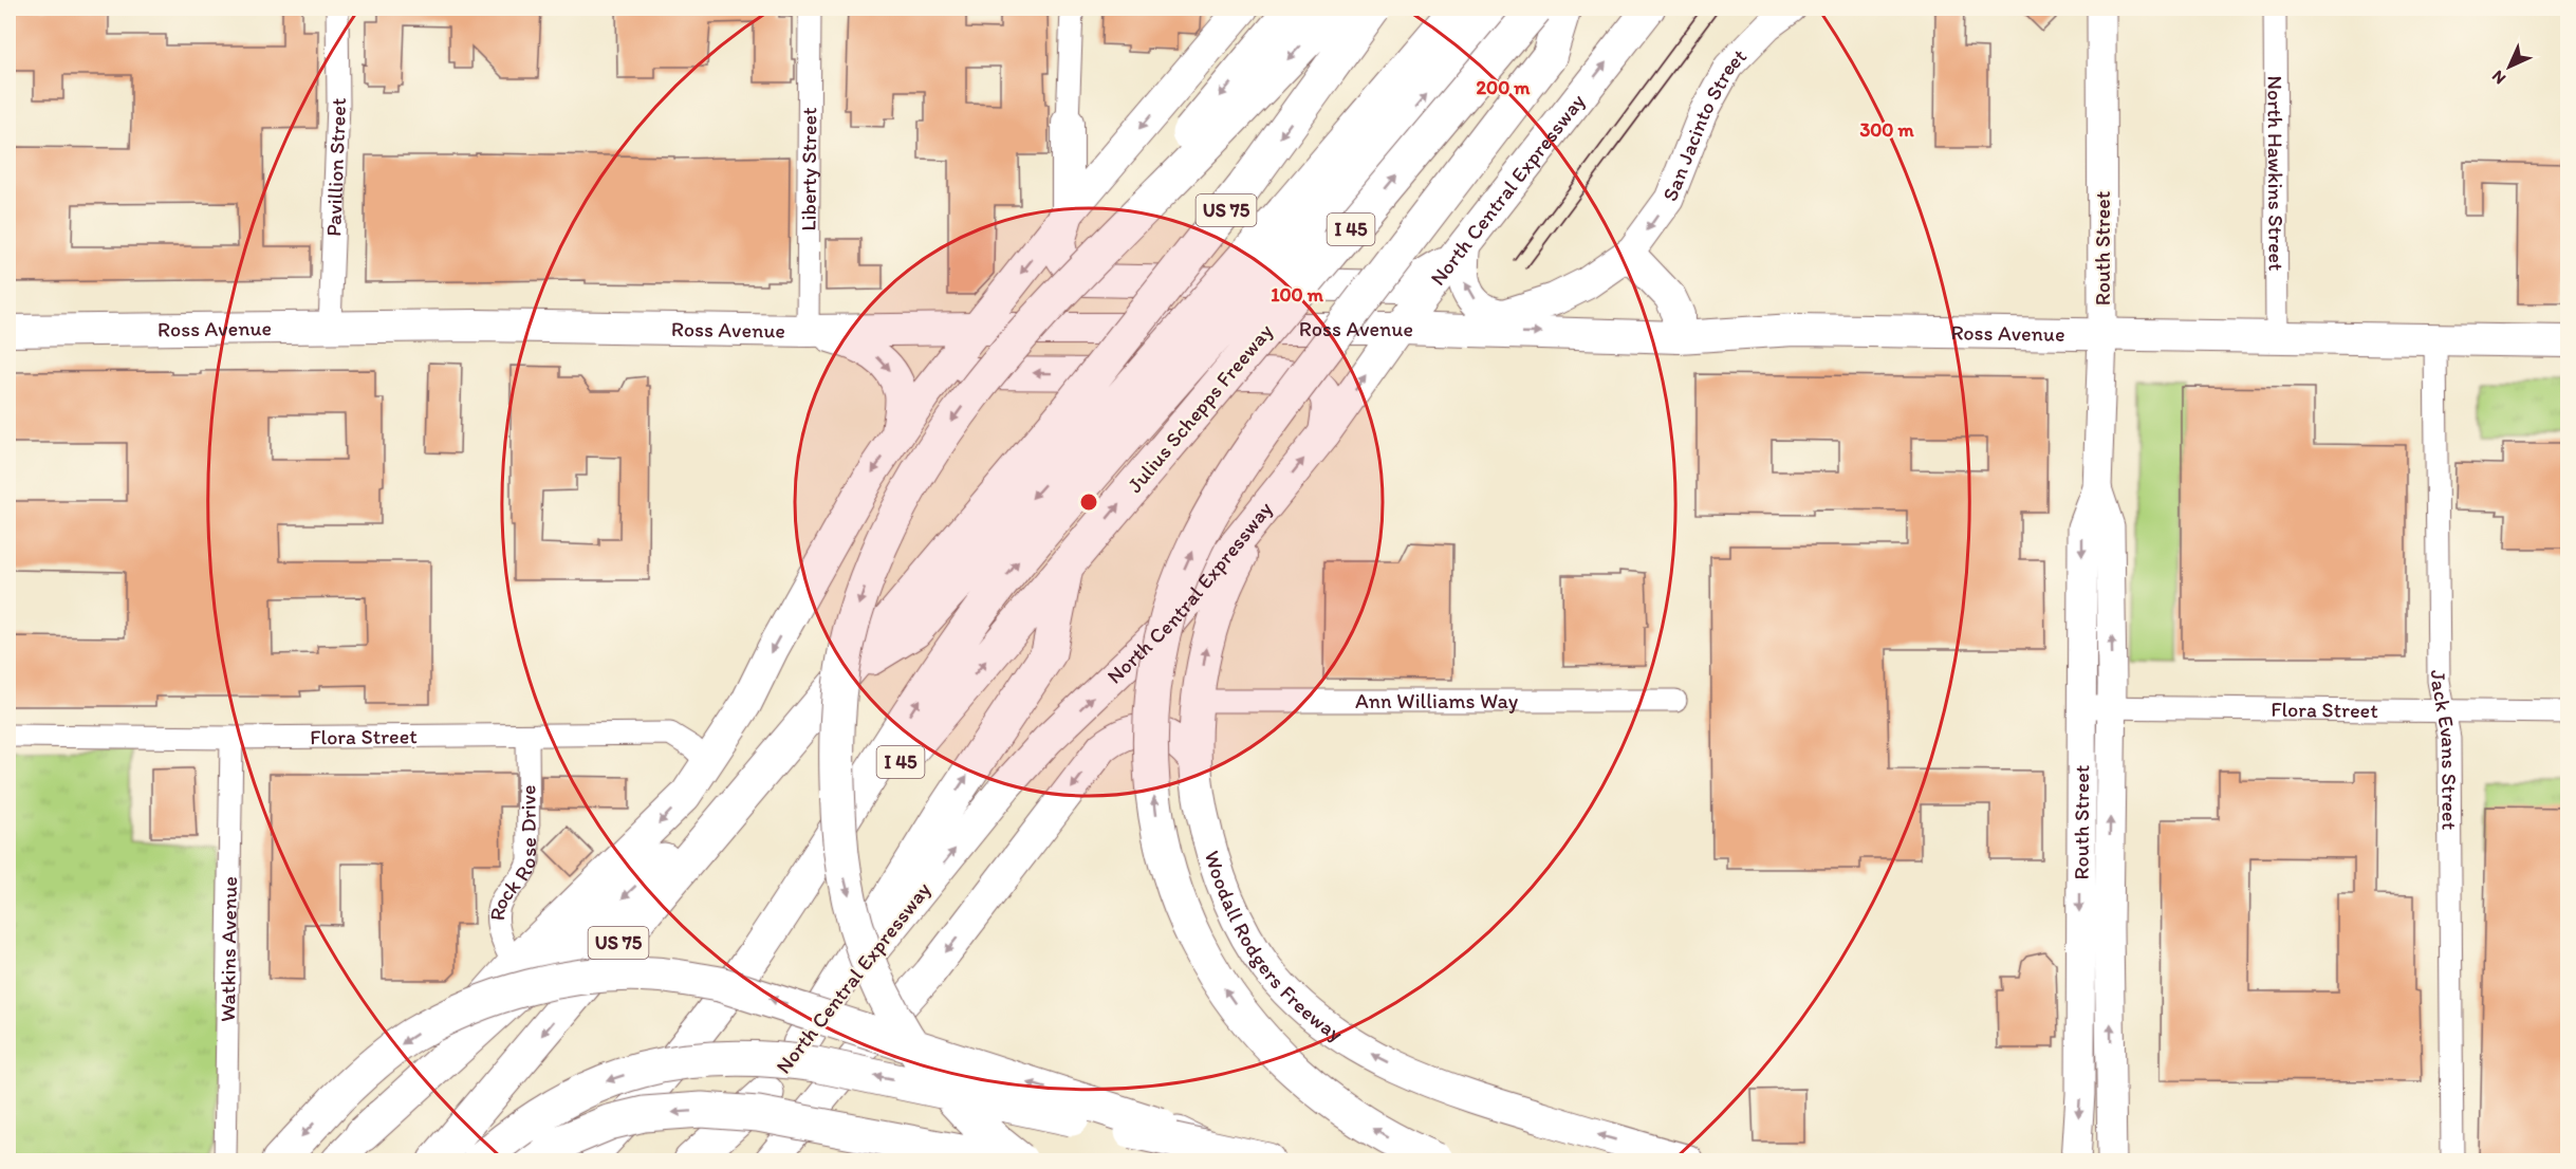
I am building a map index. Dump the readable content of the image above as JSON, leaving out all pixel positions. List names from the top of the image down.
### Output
{
  "streets": {
    "highway": ["US 75", "I 45", "Julius Schepps Freeway"],
    "main road": ["North Central Expressway", "Ross Avenue", "Woodall Rodgers Freeway"],
    "street": [
      "San Jacinto Street",
      "Pavillion Street",
      "Liberty Street",
      "North Hawkins Street",
      "Routh Street",
      "Ann Williams Way",
      "Flora Street",
      "Jack Evans Street",
      "Rock Rose Drive",
      "Watkins Avenue"
    ]
  },
  "crossings": [
    ["San Jacinto Street", "Ross Avenue"],
    ["Pavillion Street", "Ross Avenue"],
    ["Liberty Street", "Ross Avenue"],
    ["North Hawkins Street", "Ross Avenue"],
    ["North Central Expressway", "Ross Avenue"],
    ["North Central Expressway", "Woodall Rodgers Freeway"],
    ["Routh Street", "Ross Avenue"],
    ["Routh Street", "Flora Street"],
    ["Ross Avenue", "Jack Evans Street"],
    ["Ann Williams Way", "Woodall Rodgers Freeway"],
    ["Flora Street", "Jack Evans Street"],
    ["Flora Street", "Rock Rose Drive"],
    ["Flora Street", "Watkins Avenue"]
  ],
  "one_way": ["San Jacinto Street", "Woodall Rodgers Freeway"],
  "north": "bottom left",
  "rings": ["200 m", "300 m", "100 m"]
}
